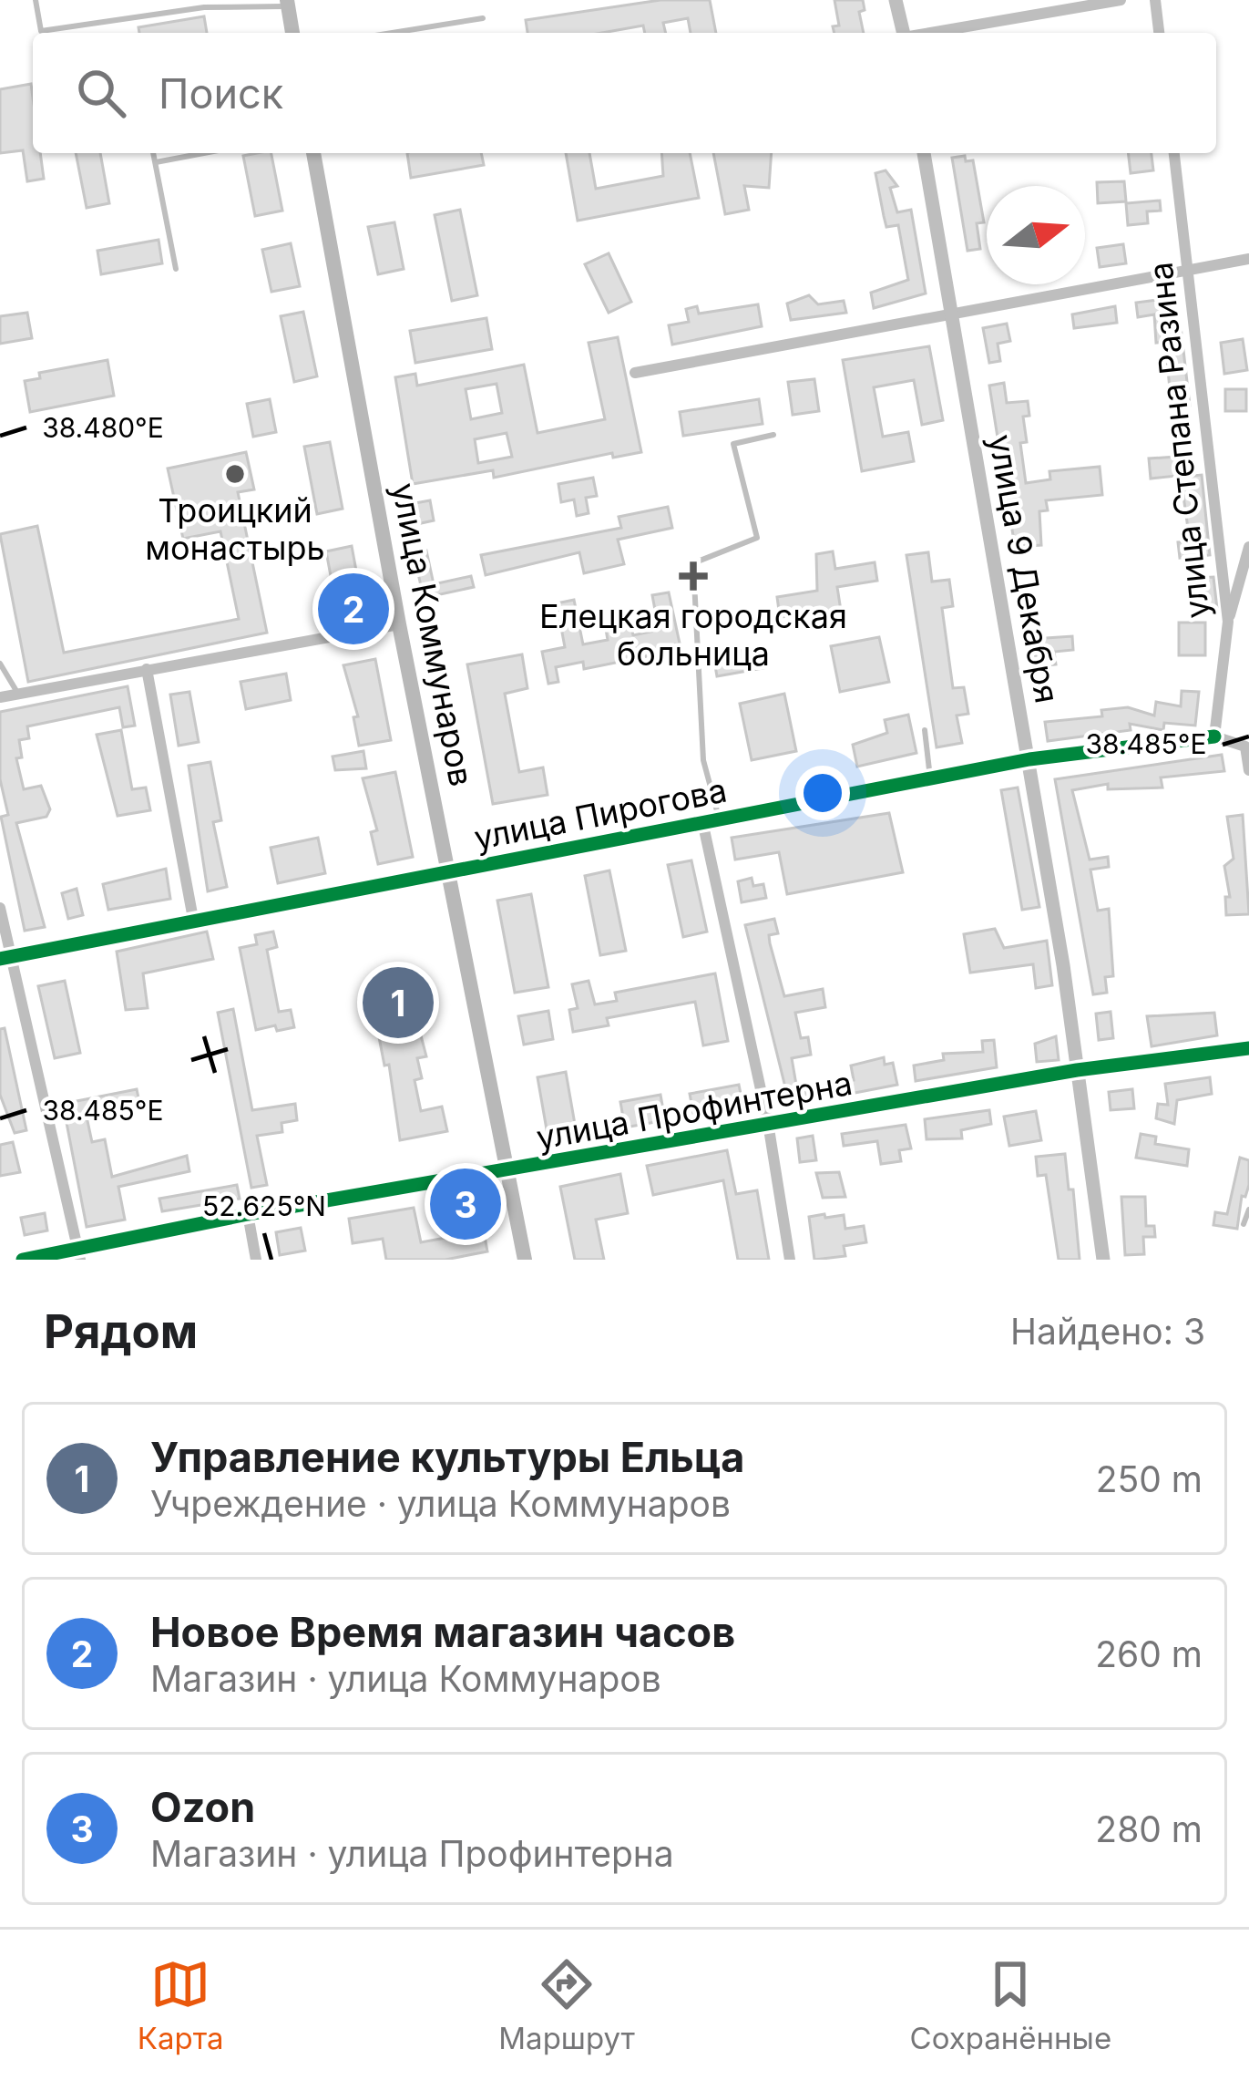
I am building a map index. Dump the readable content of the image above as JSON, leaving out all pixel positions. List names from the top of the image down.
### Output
{
  "streets": {
    "main road": ["улица Коммунаров"],
    "street": [
      "улица Степана Разина",
      "улица 9 Декабря",
      "улица Пирогова",
      "улица Профинтерна"
    ]
  },
  "crossings": [
    ["улица Степана Разина", "улица Пирогова"],
    ["улица 9 Декабря", "улица Пирогова"],
    ["улица 9 Декабря", "улица Профинтерна"],
    ["улица Коммунаров", "улица Пирогова"],
    ["улица Коммунаров", "улица Профинтерна"]
  ],
  "places": {
    "other": ["Троицкий монастырь"],
    "health": ["Елецкая городская больница"]
  },
  "north": "right",
  "page": {
    "search": "Поиск",
    "pins": ["2", "1", "3"],
    "heading": ["Рядом", "Найдено: 3"],
    "list": [
      {
        "mark": "1",
        "name": "Управление культуры Ельца",
        "note": "Учреждение · улица Коммунаров",
        "value": "250 m"
      },
      {
        "mark": "2",
        "name": "Новое Время магазин часов",
        "note": "Магазин · улица Коммунаров",
        "value": "260 m"
      },
      {
        "mark": "3",
        "name": "Ozon",
        "note": "Магазин · улица Профинтерна",
        "value": "280 m"
      }
    ],
    "nav": ["Карта", "Маршрут", "Сохранённые"]
  },
  "coordinates": ["38.480°E", "38.485°E", "52.625°N"]
}
